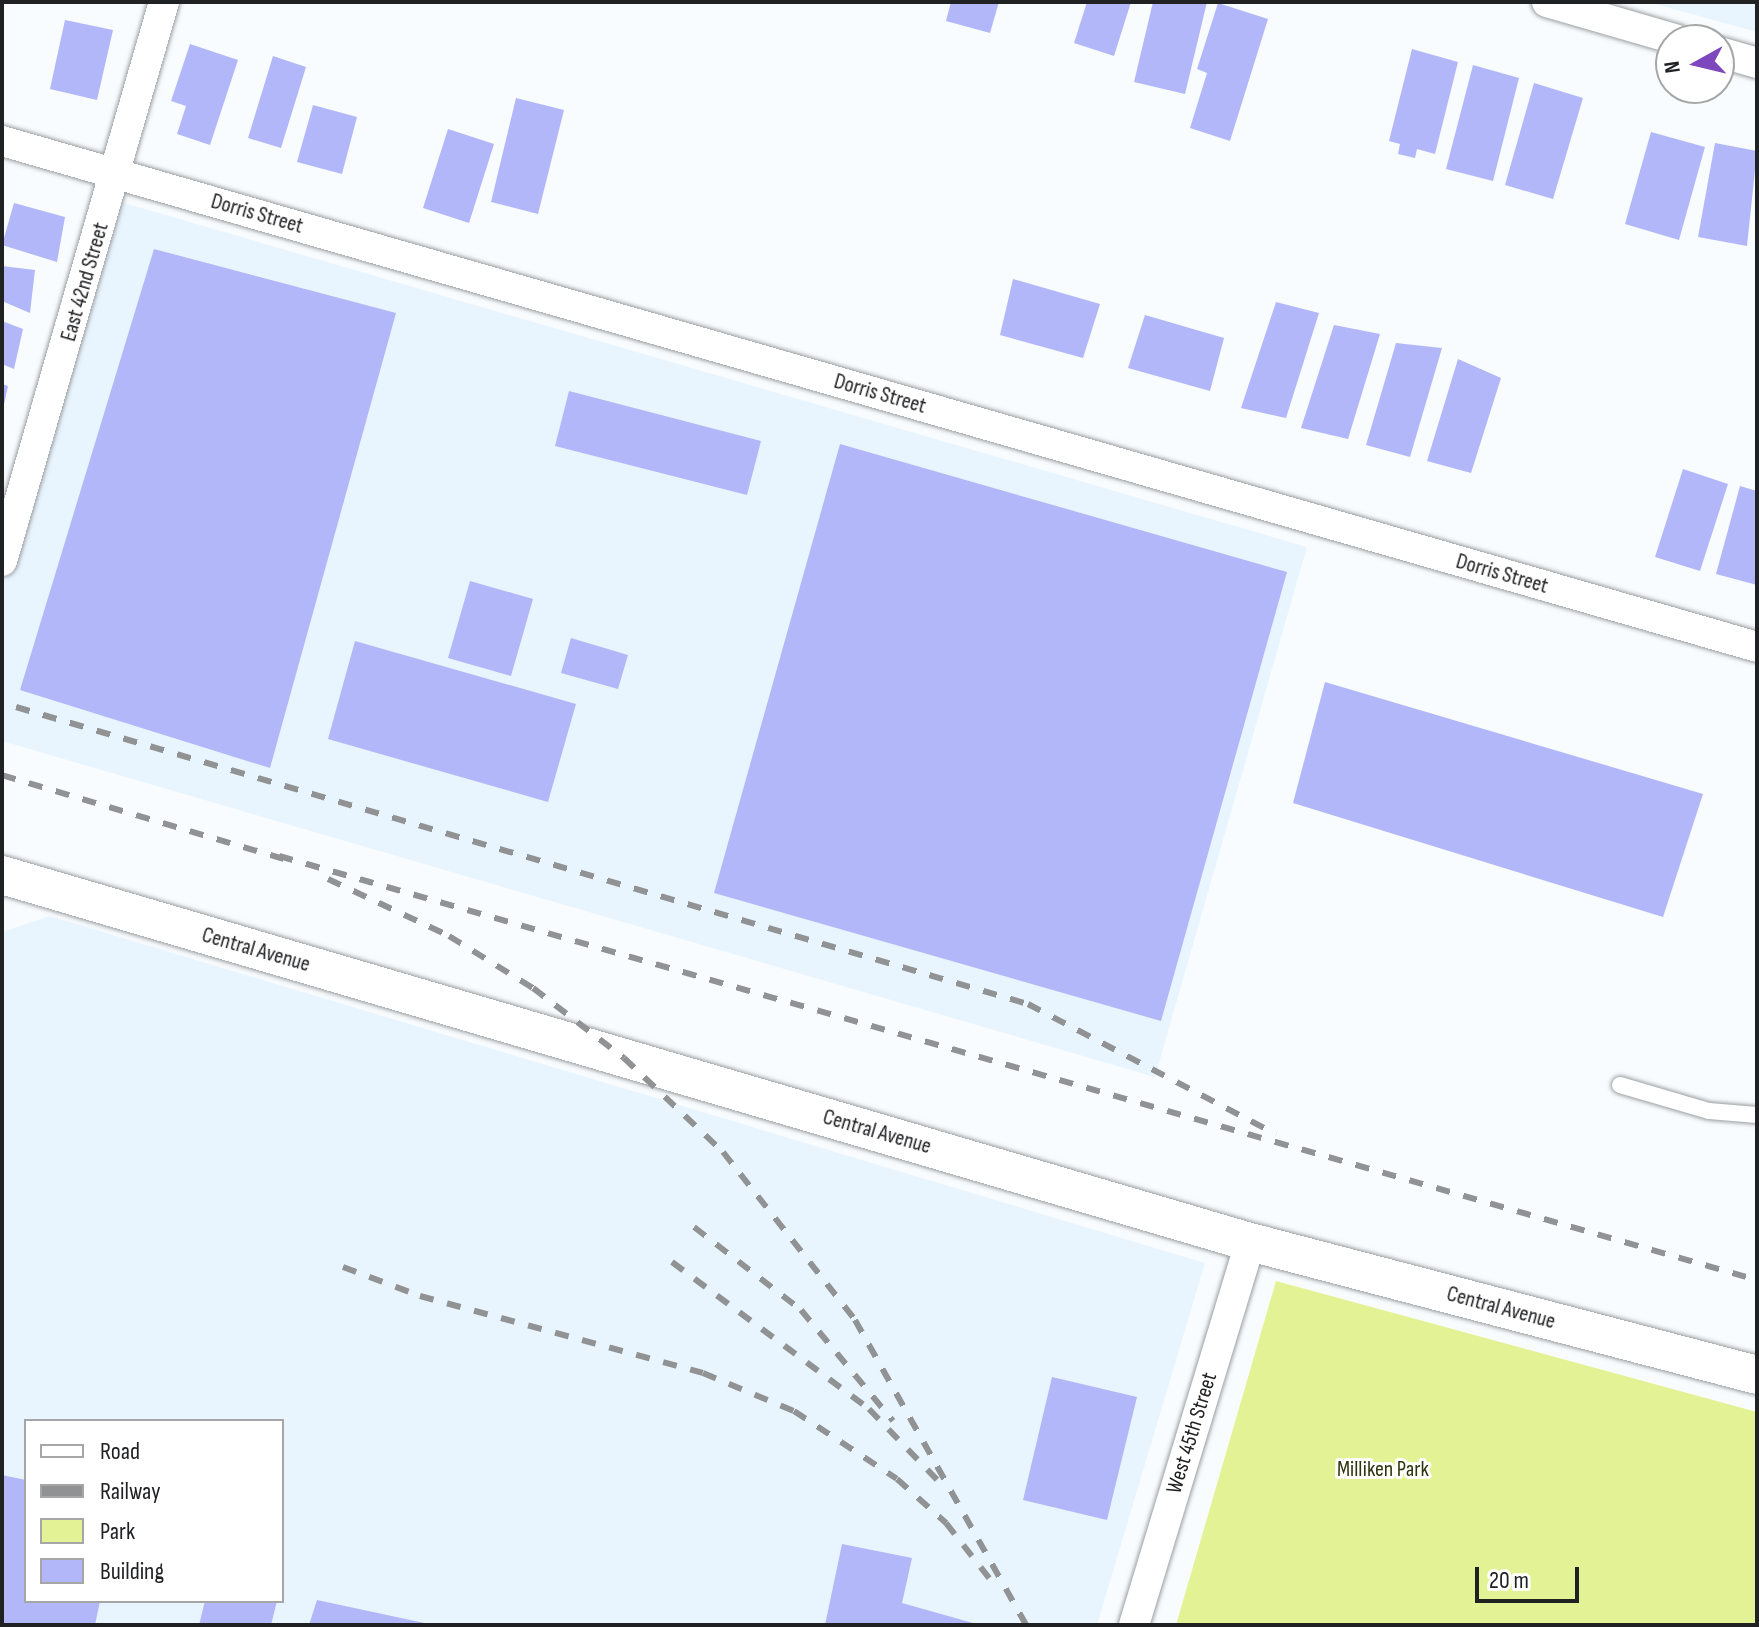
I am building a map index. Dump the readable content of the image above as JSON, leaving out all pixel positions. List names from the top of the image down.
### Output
{
  "streets": {
    "street": [
      "Dorris Street",
      "East 42nd Street",
      "Central Avenue",
      "West 45th Street"
    ]
  },
  "crossings": [
    ["Dorris Street", "East 42nd Street"],
    ["Central Avenue", "West 45th Street"]
  ],
  "parks": ["Milliken Park"],
  "legend": [
    "Road",
    "Railway",
    "Park",
    "Building"
  ],
  "scale_bar": "20 m",
  "north": "left"
}
